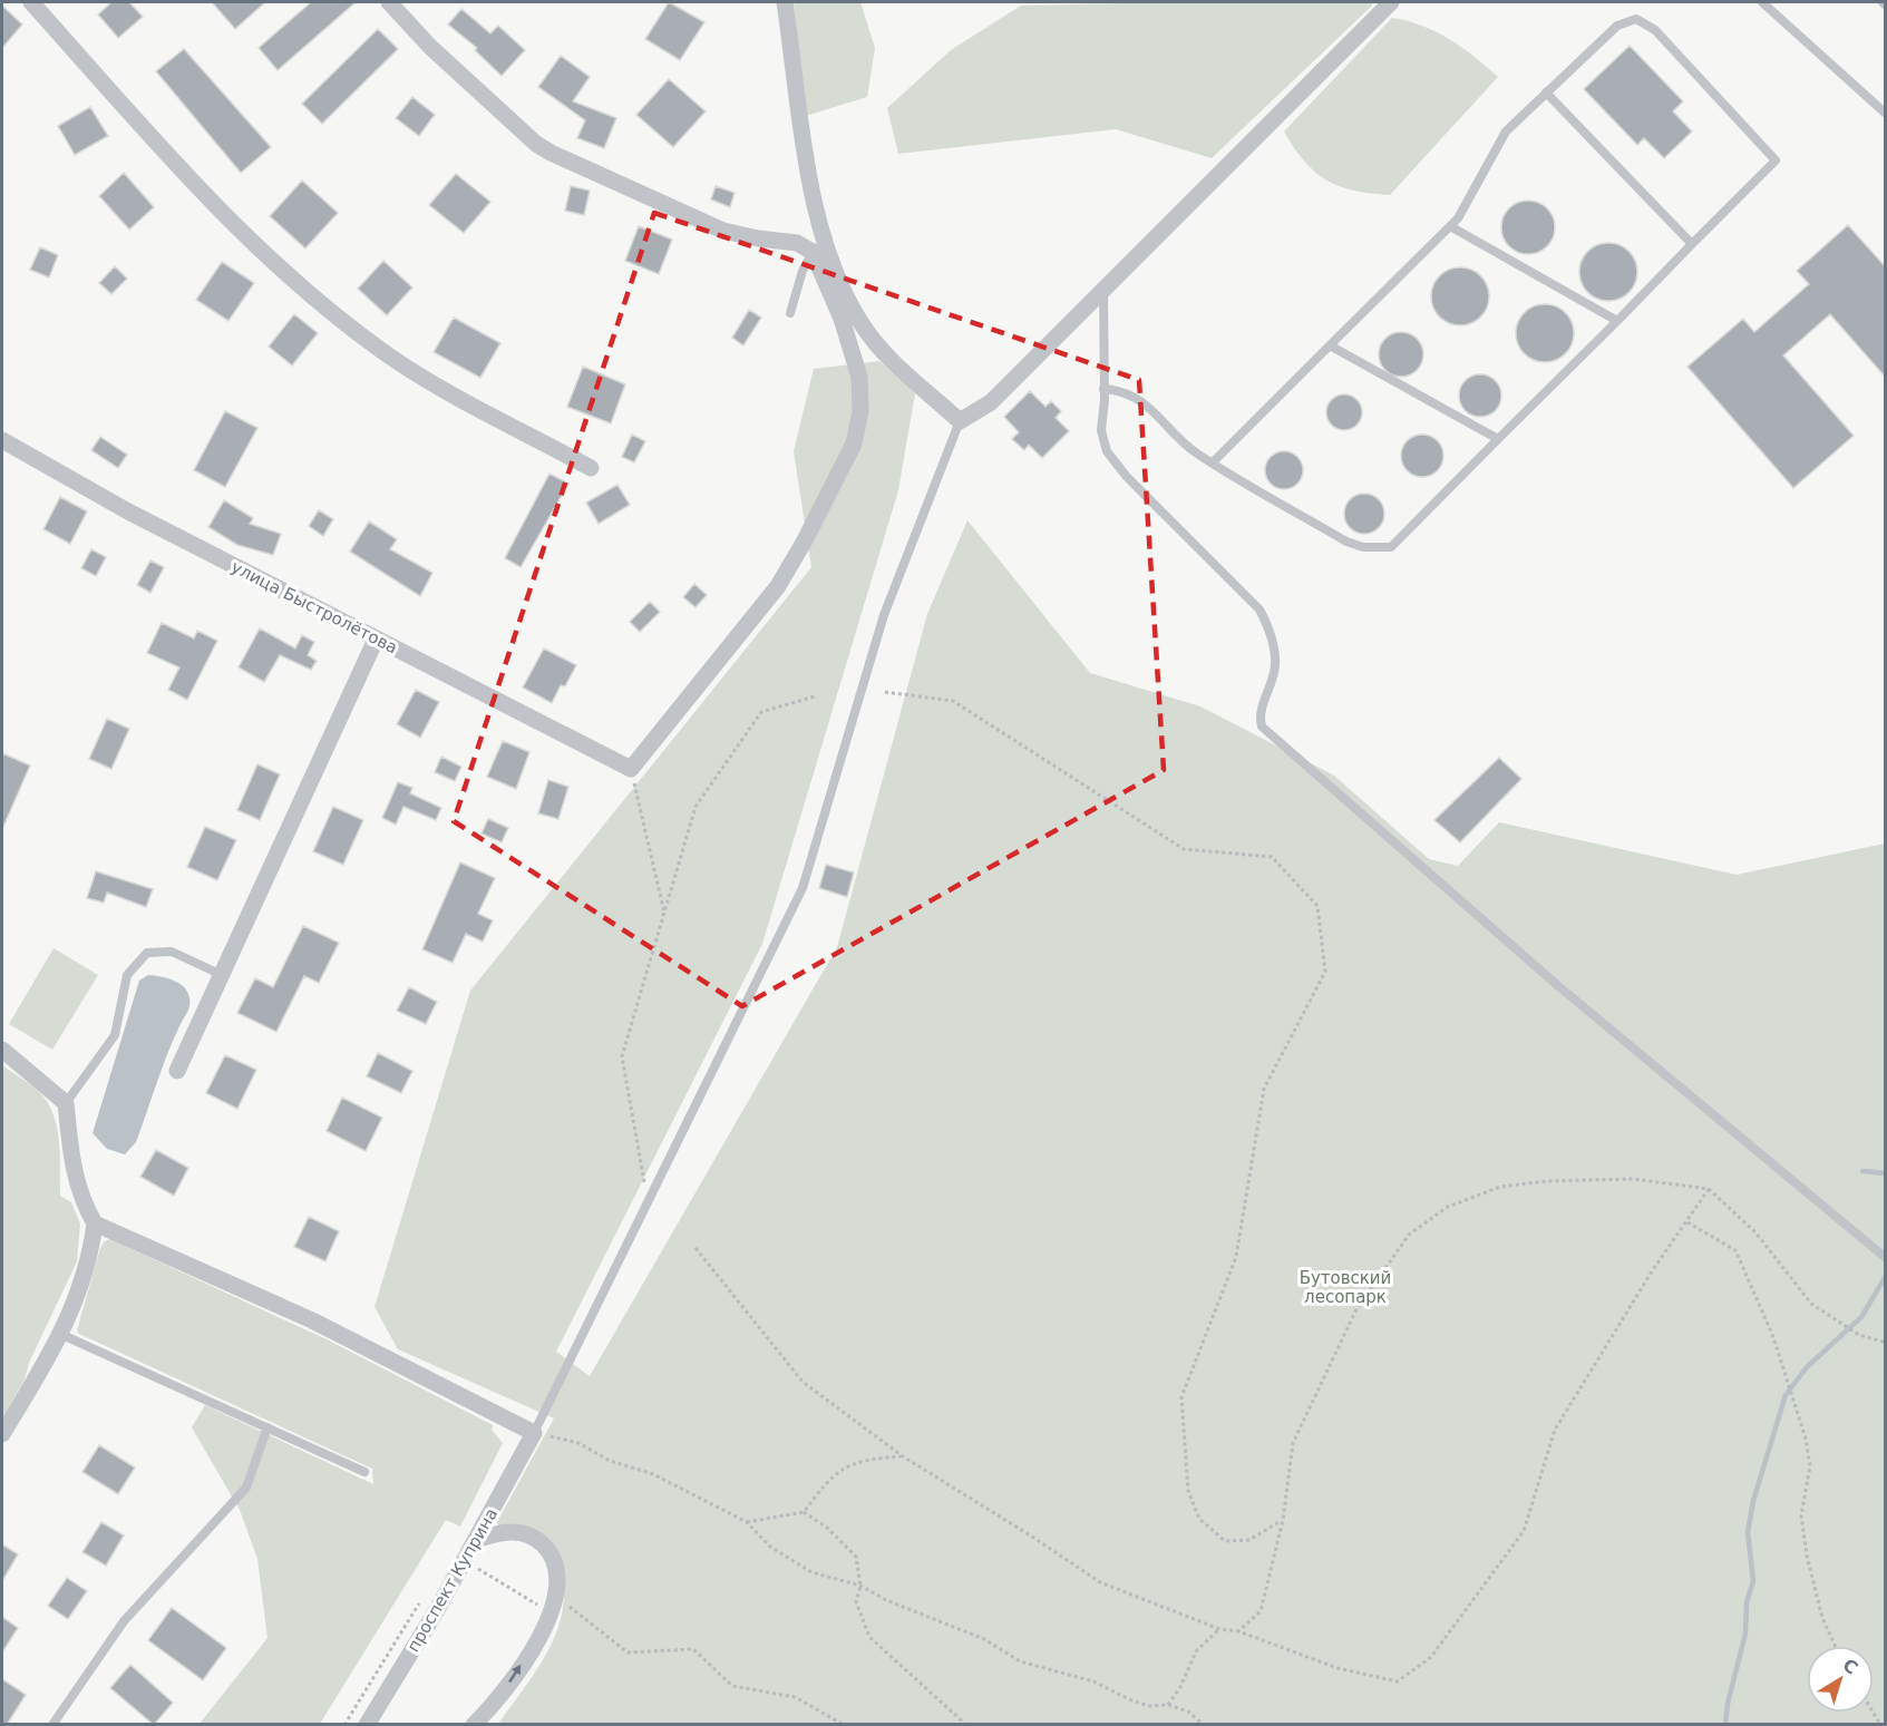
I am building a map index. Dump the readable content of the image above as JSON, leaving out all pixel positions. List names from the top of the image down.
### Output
{
  "streets": {
    "street": ["улица Быстролётова", "проспект Куприна"]
  },
  "parks": ["Бутовский лесопарк"],
  "north": "top right"
}
